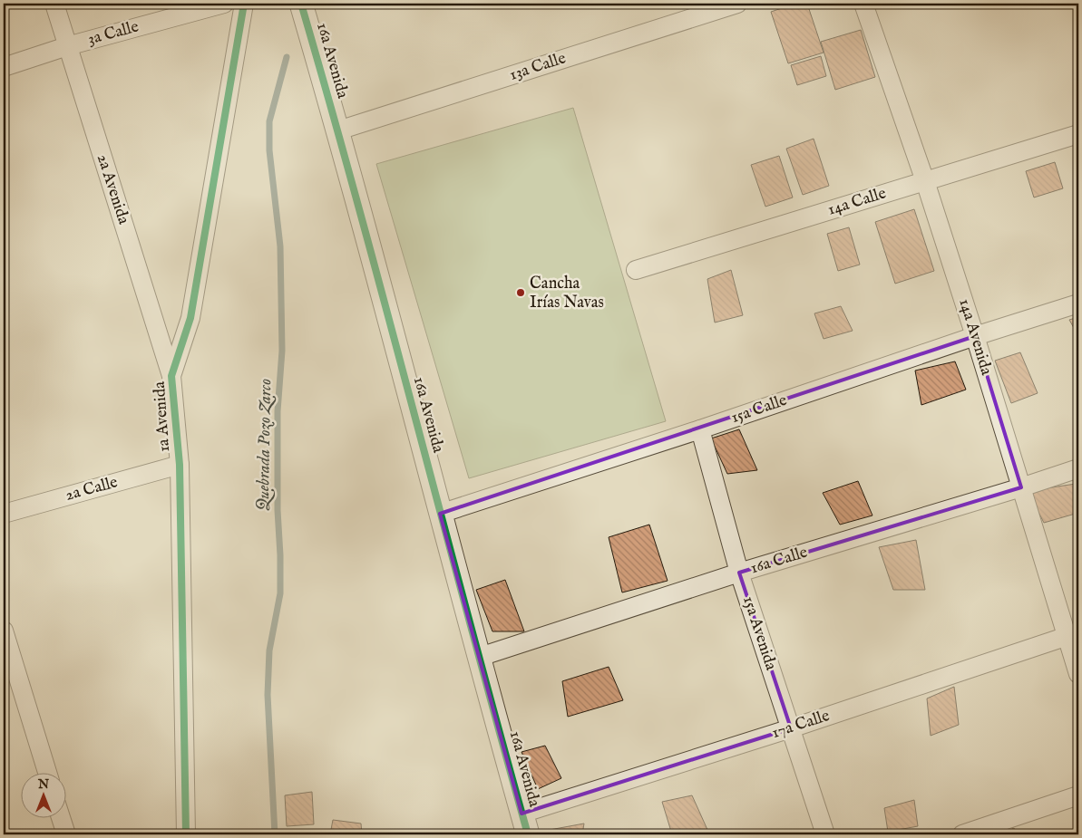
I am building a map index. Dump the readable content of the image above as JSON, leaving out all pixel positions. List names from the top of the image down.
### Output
{
  "streets": {
    "street": [
      "3a Calle",
      "16a Avenida",
      "13a Calle",
      "2a Avenida",
      "14a Calle",
      "14a Avenida",
      "15a Calle",
      "1a Avenida",
      "2a Calle",
      "16a Calle",
      "15a Avenida",
      "17a Calle"
    ]
  },
  "crossings": [
    ["3a Calle", "2a Avenida"],
    ["16a Avenida", "13a Calle"],
    ["16a Avenida", "15a Calle"],
    ["16a Avenida", "16a Calle"],
    ["16a Avenida", "17a Calle"],
    ["2a Avenida", "1a Avenida"],
    ["14a Calle", "14a Avenida"],
    ["14a Avenida", "15a Calle"],
    ["14a Avenida", "16a Calle"],
    ["14a Avenida", "17a Calle"],
    ["15a Calle", "15a Avenida"],
    ["1a Avenida", "2a Calle"],
    ["16a Calle", "15a Avenida"],
    ["15a Avenida", "17a Calle"]
  ],
  "water": ["Quebrada Pozo Zarco"],
  "places": ["Cancha Irías Navas"],
  "north": "top"
}
